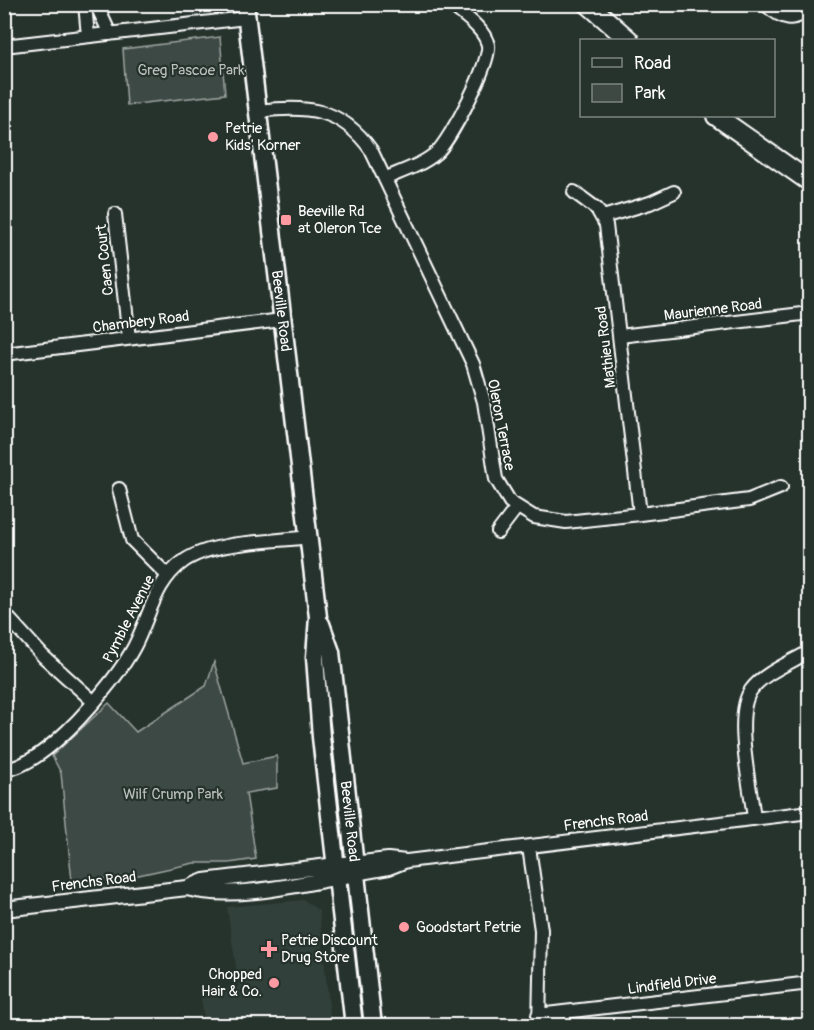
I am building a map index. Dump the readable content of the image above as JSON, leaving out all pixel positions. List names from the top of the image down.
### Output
{
  "streets": {
    "main road": ["Beeville Road"],
    "street": [
      "Caen Court",
      "Maurienne Road",
      "Chambery Road",
      "Mathieu Road",
      "Oleron Terrace",
      "Pymble Avenue",
      "Frenchs Road",
      "Lindfield Drive"
    ]
  },
  "crossings": [
    ["Caen Court", "Chambery Road"],
    ["Maurienne Road", "Mathieu Road"],
    ["Beeville Road", "Chambery Road"],
    ["Beeville Road", "Oleron Terrace"],
    ["Beeville Road", "Pymble Avenue"],
    ["Beeville Road", "Frenchs Road"],
    ["Mathieu Road", "Oleron Terrace"]
  ],
  "parks": ["Greg Pascoe Park", "Wilf Crump Park"],
  "places": {
    "other": ["Petrie Kids' Korner", "Goodstart Petrie", "Chopped Hair & Co."],
    "transit": ["Beeville Rd at Oleron Tce"],
    "health": ["Petrie Discount Drug Store"]
  },
  "legend": ["Road", "Park"]
}
